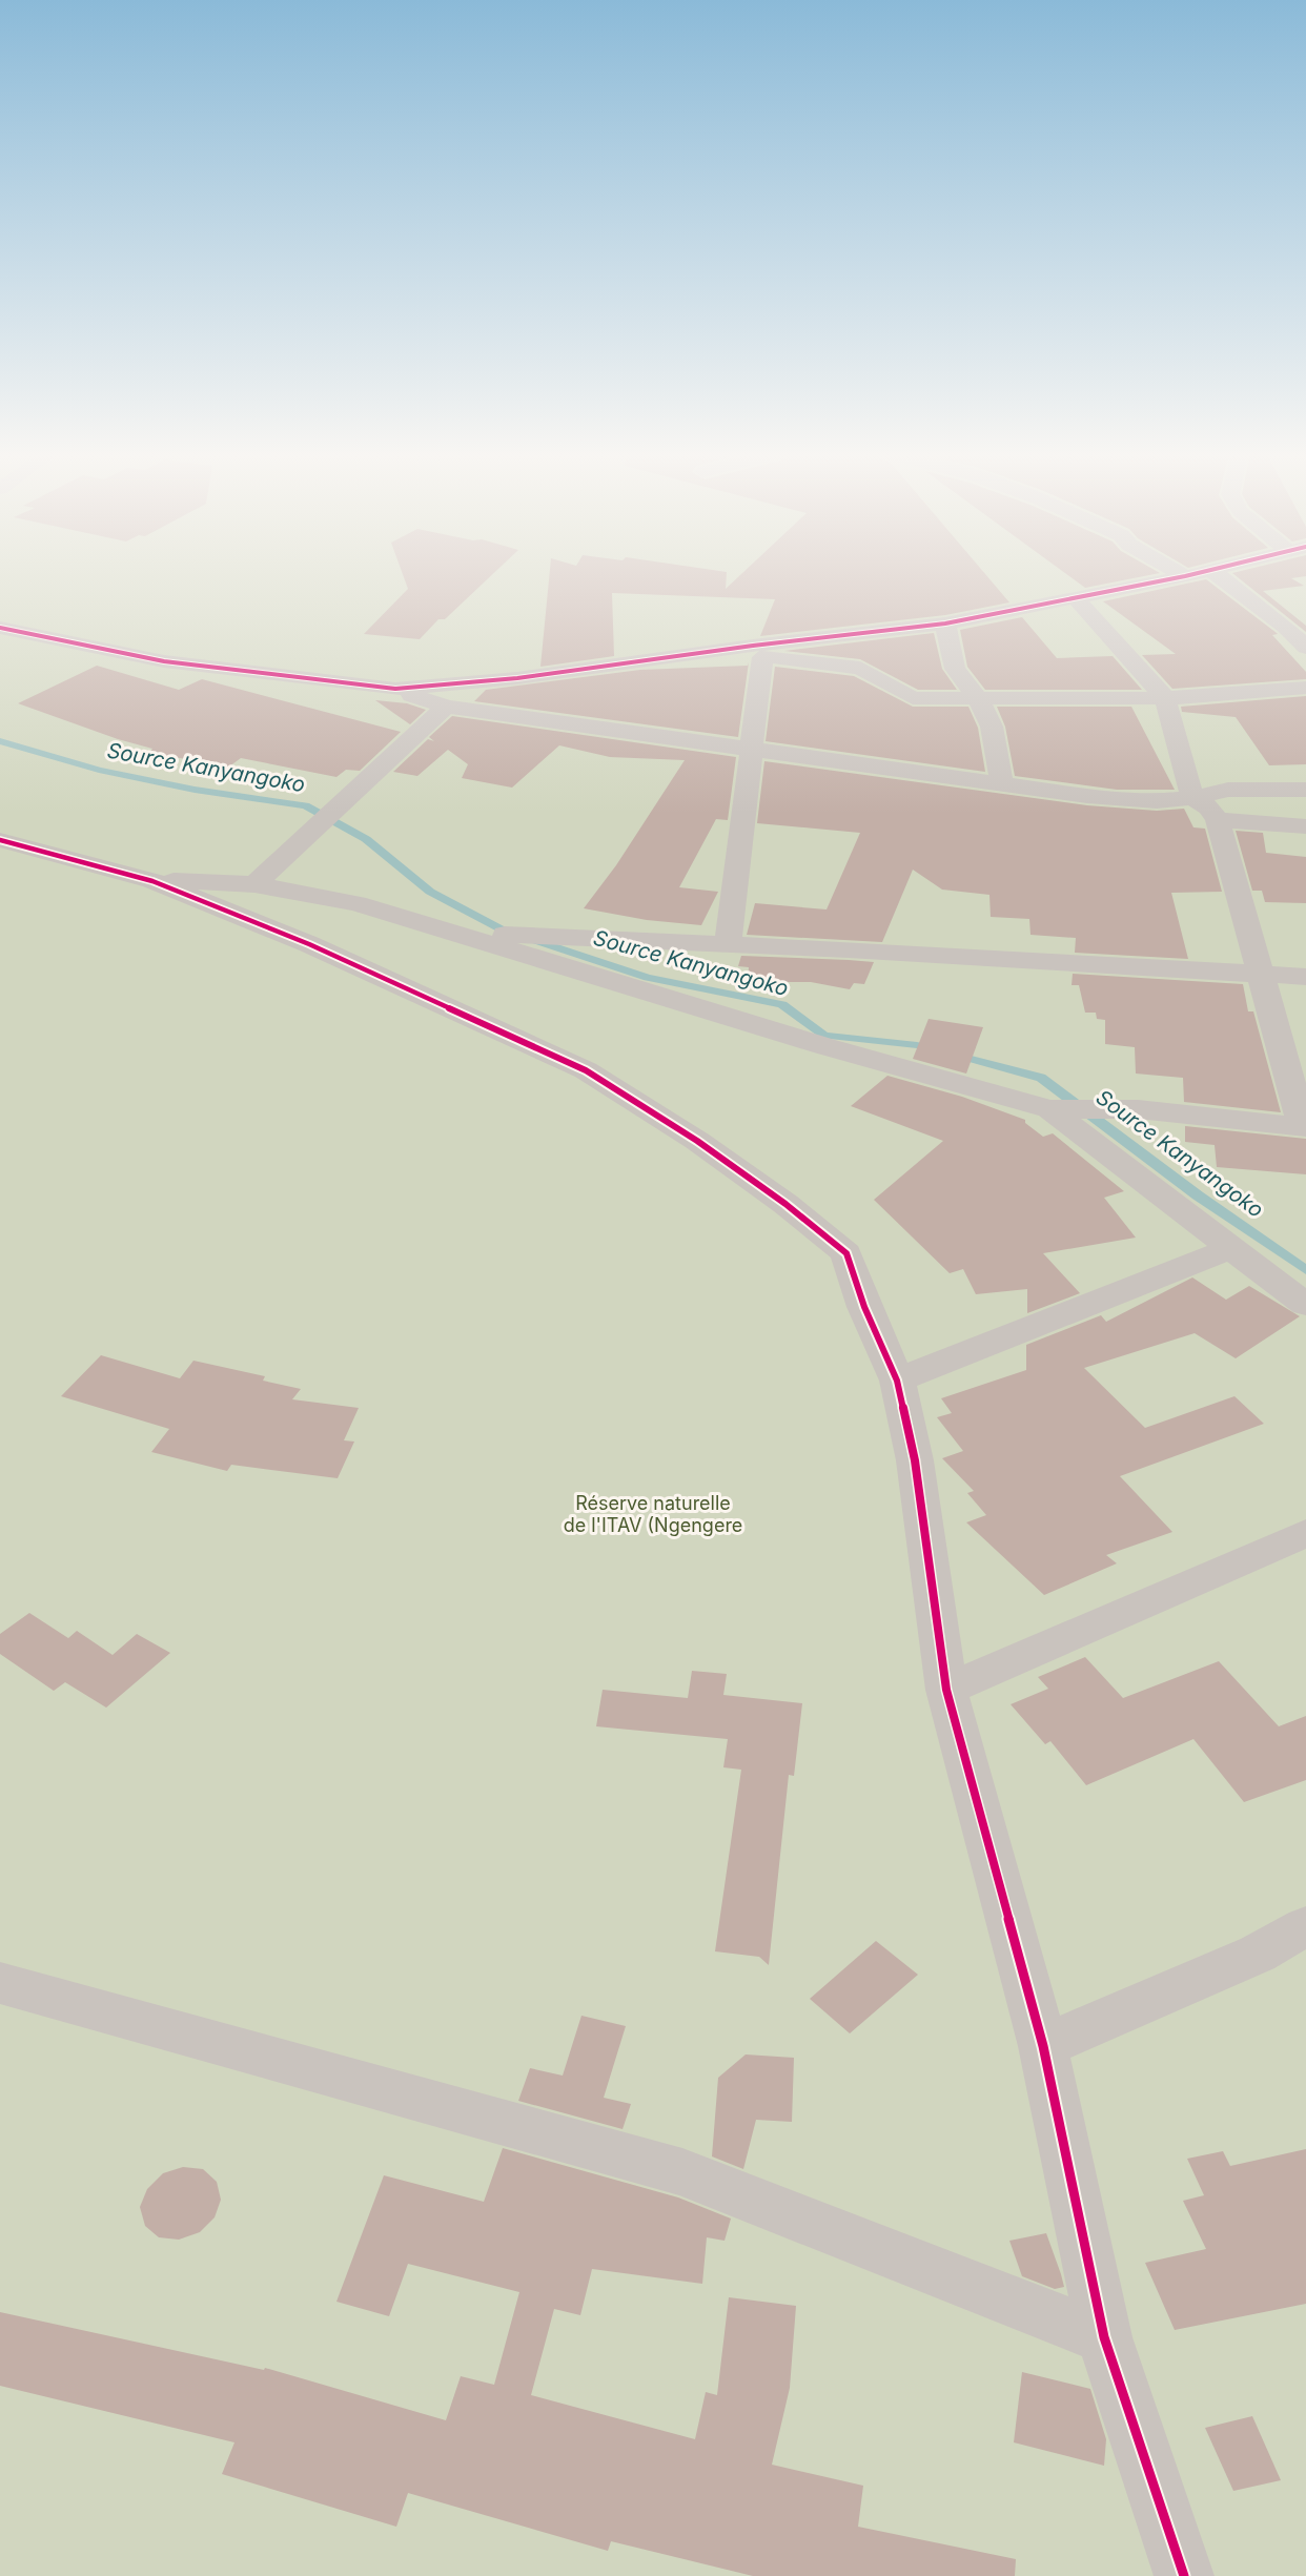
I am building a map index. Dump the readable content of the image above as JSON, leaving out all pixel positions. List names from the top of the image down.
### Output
{
  "water": ["Source Kanyangoko"],
  "parks": ["Réserve naturelle de l'ITAV (Ngengere"]
}
